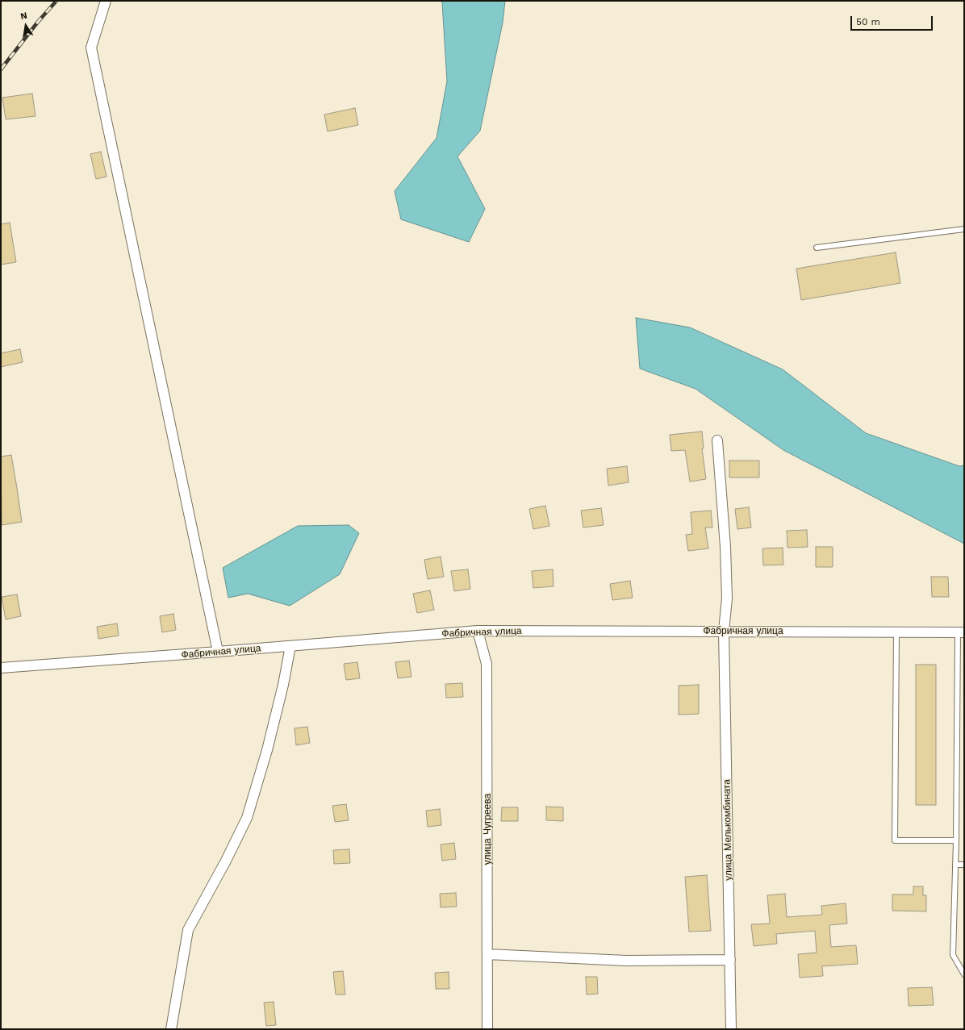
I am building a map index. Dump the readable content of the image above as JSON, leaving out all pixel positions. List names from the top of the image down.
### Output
{
  "streets": {
    "street": ["Фабричная улица", "улица Чугреева", "улица Мелькомбината"]
  },
  "crossings": [
    ["Фабричная улица", "улица Чугреева"],
    ["Фабричная улица", "улица Мелькомбината"]
  ],
  "scale_bar": "50 m",
  "north": "top"
}
